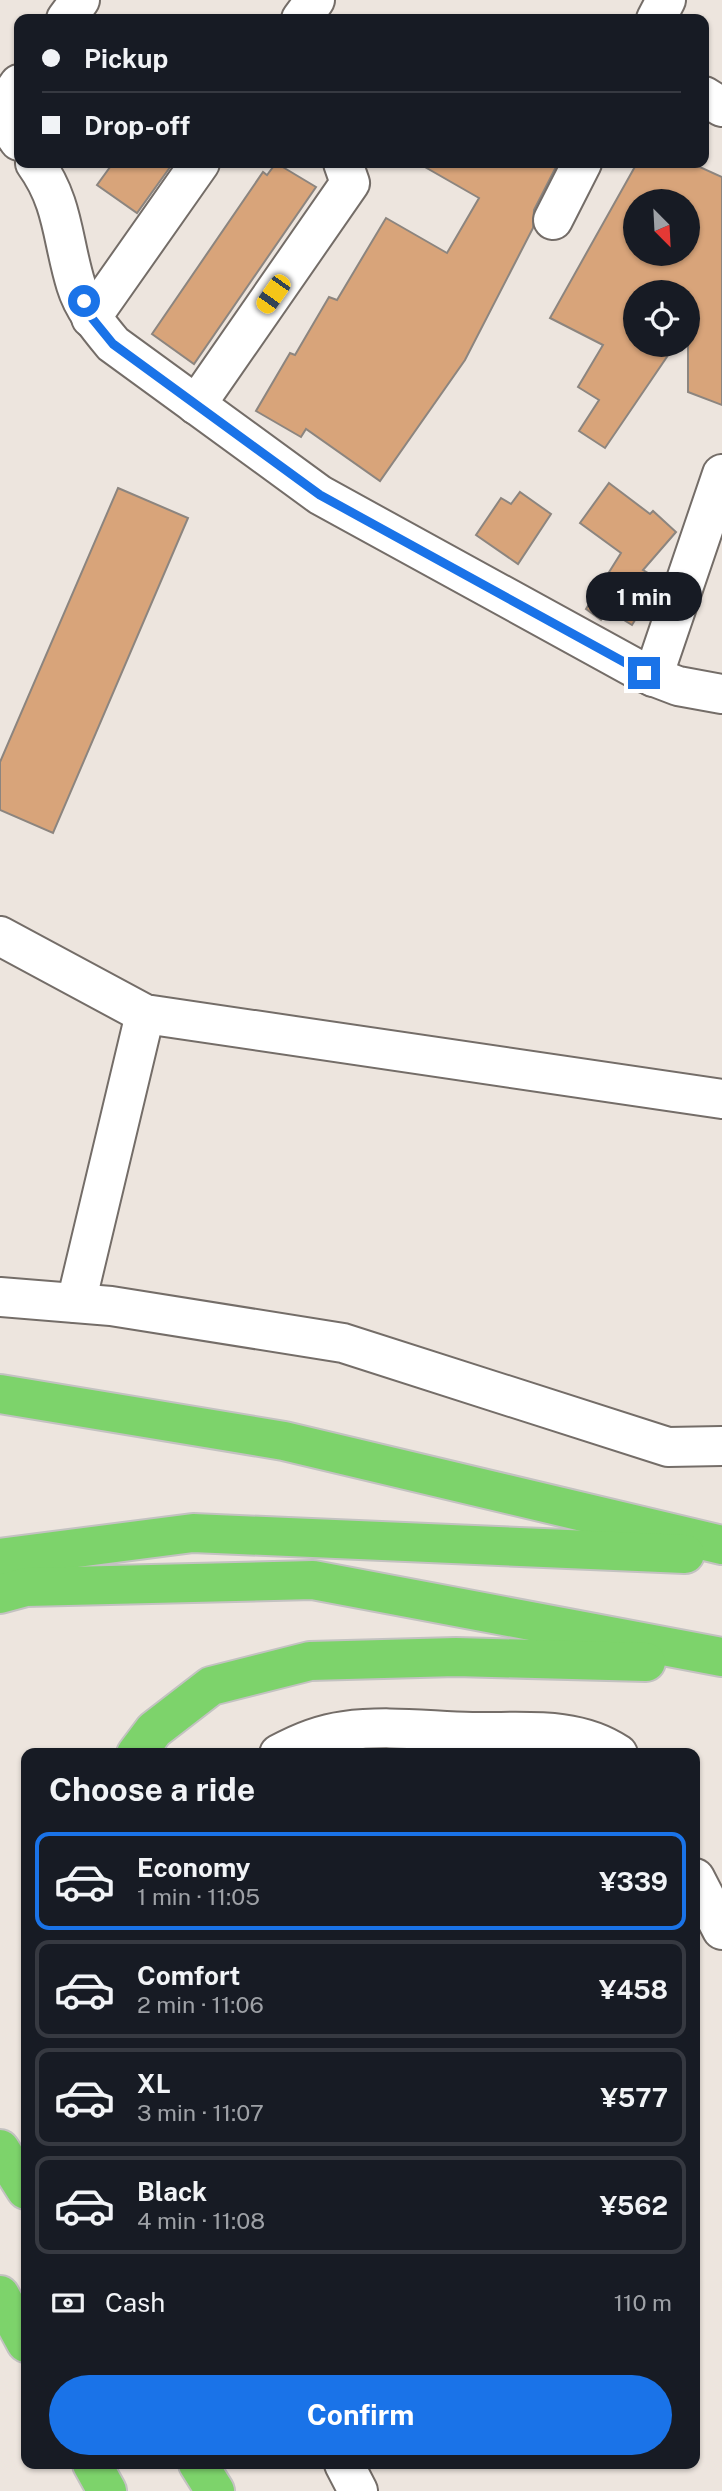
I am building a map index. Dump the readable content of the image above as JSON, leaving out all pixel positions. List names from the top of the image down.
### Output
{
  "north": "bottom right",
  "page": {
    "banner": ["Pickup", "Drop-off"],
    "bubble": "1 min",
    "heading": "Choose a ride",
    "list": [
      {
        "name": "Economy",
        "note": "1 min · 11:05",
        "value": "¥339"
      },
      {
        "name": "Comfort",
        "note": "2 min · 11:06",
        "value": "¥458"
      },
      {
        "name": "XL",
        "note": "3 min · 11:07",
        "value": "¥577"
      },
      {
        "name": "Black",
        "note": "4 min · 11:08",
        "value": "¥562"
      }
    ],
    "pay": ["Cash", "110 m"],
    "buttons": "Confirm"
  }
}
